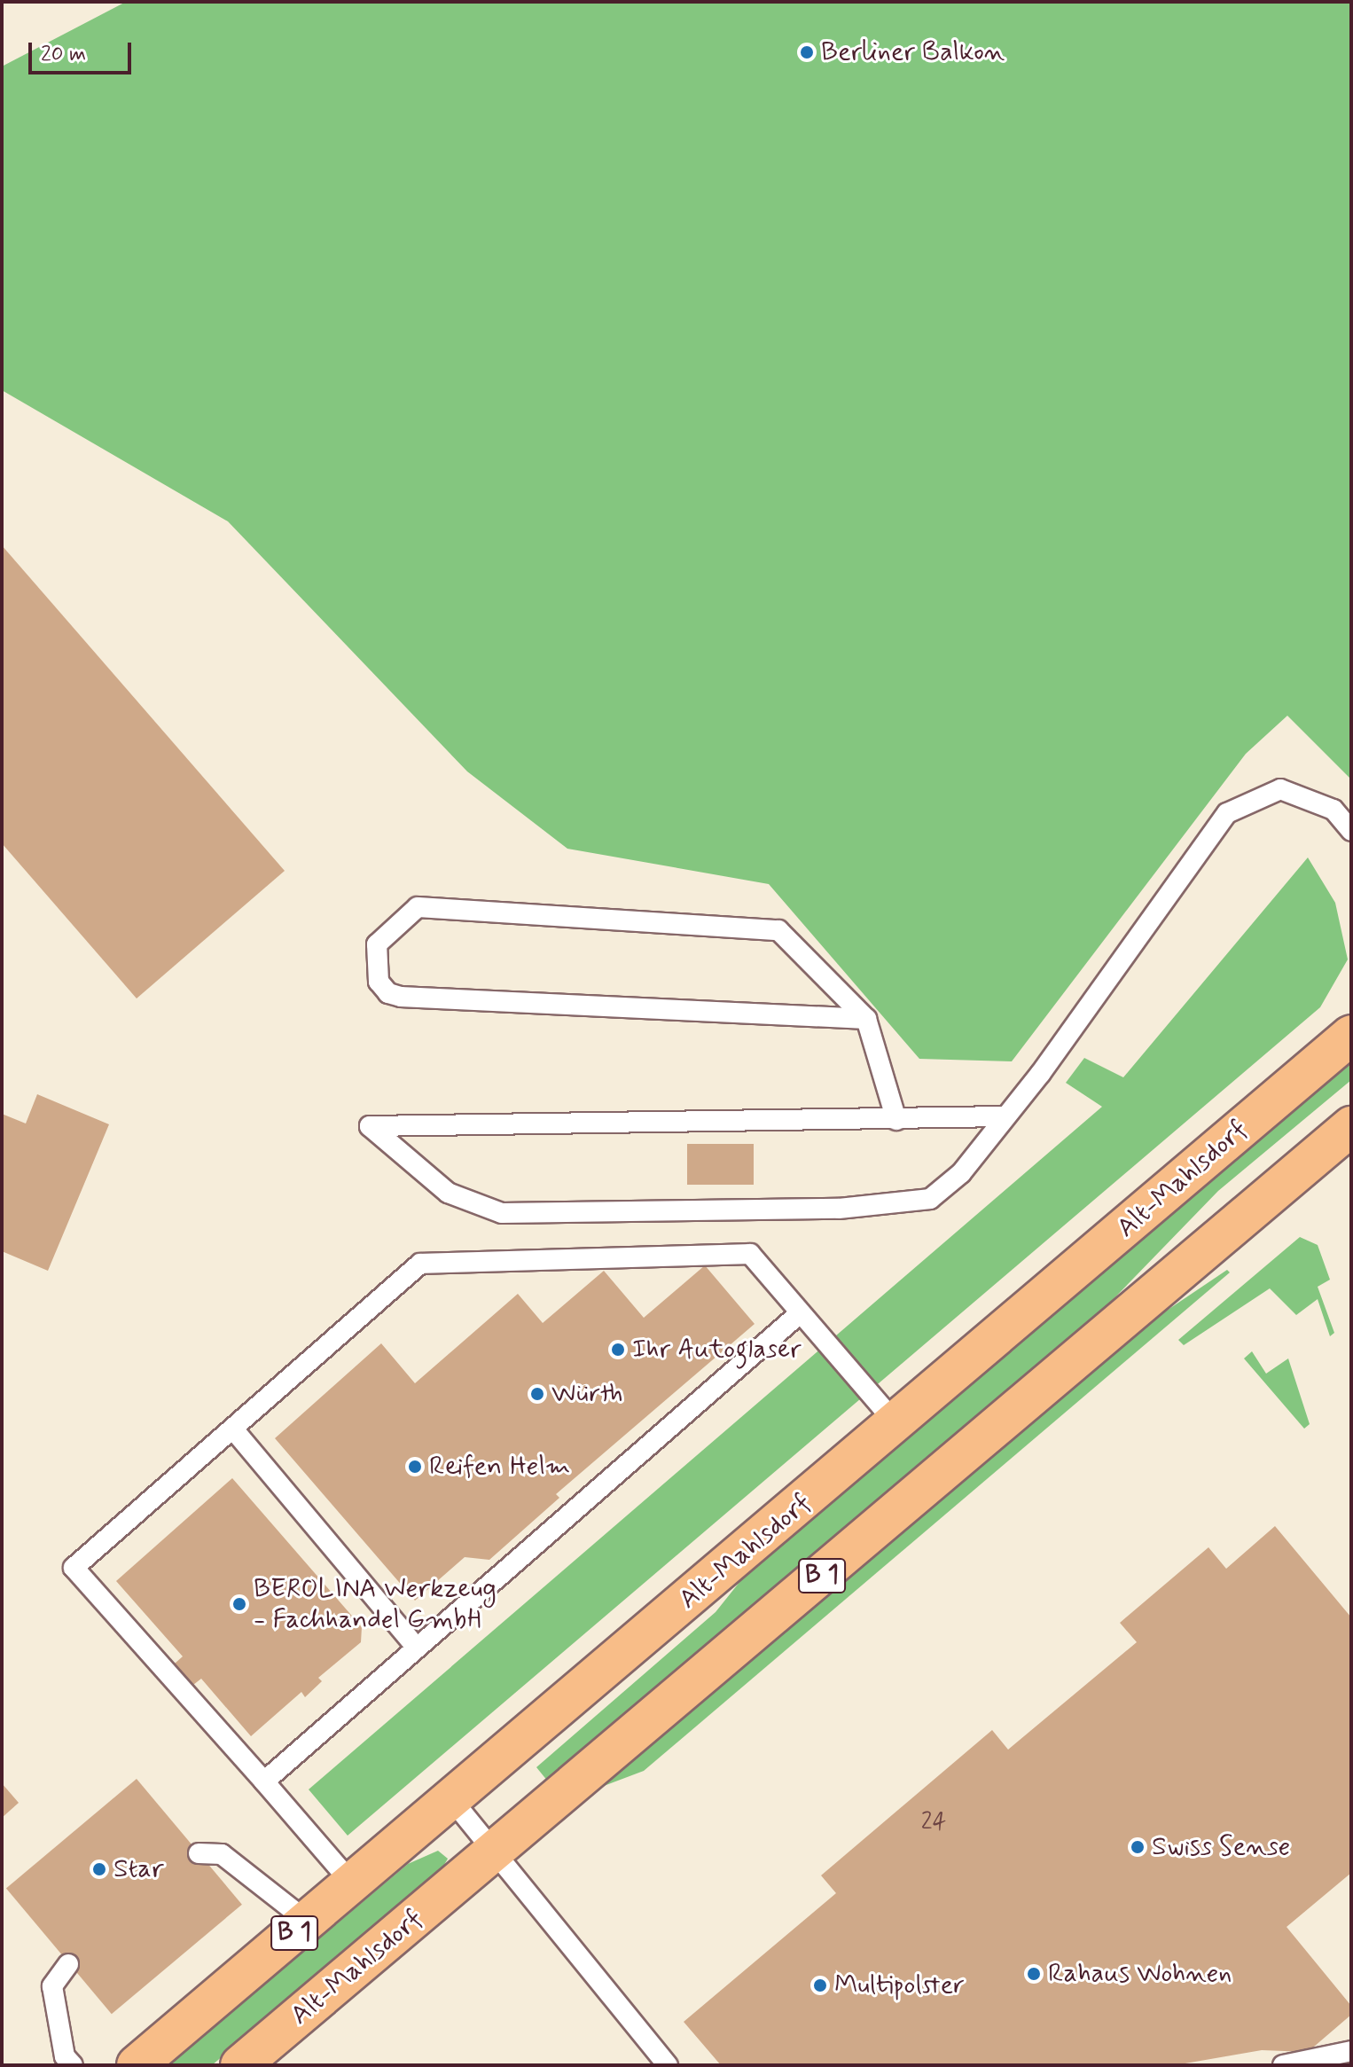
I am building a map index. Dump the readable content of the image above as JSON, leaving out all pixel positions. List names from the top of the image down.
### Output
{
  "streets": {
    "main road": ["Alt-Mahlsdorf", "B 1"]
  },
  "places": [
    "Berliner Balkon",
    "Ihr Autoglaser",
    "Würth",
    "Reifen Helm",
    "BEROLINA Werkzeug - Fachhandel GmbH",
    "Swiss Sense",
    "Star",
    "Rahaus Wohnen",
    "Multipolster"
  ],
  "house_numbers": ["24"],
  "scale_bar": "20 m"
}
